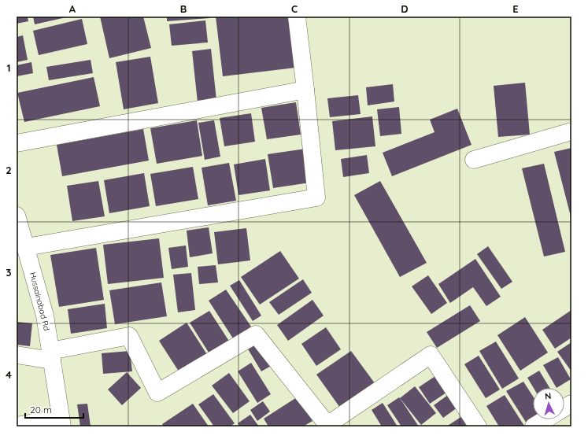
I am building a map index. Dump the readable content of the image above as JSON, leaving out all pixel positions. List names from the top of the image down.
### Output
{
  "streets": {
    "street": ["Hussainabad Rd"]
  },
  "scale_bar": "20 m",
  "north": "top",
  "grid": {
    "columns": [
      "A",
      "B",
      "C",
      "D",
      "E"
    ],
    "rows": [
      "1",
      "2",
      "3",
      "4"
    ]
  }
}
